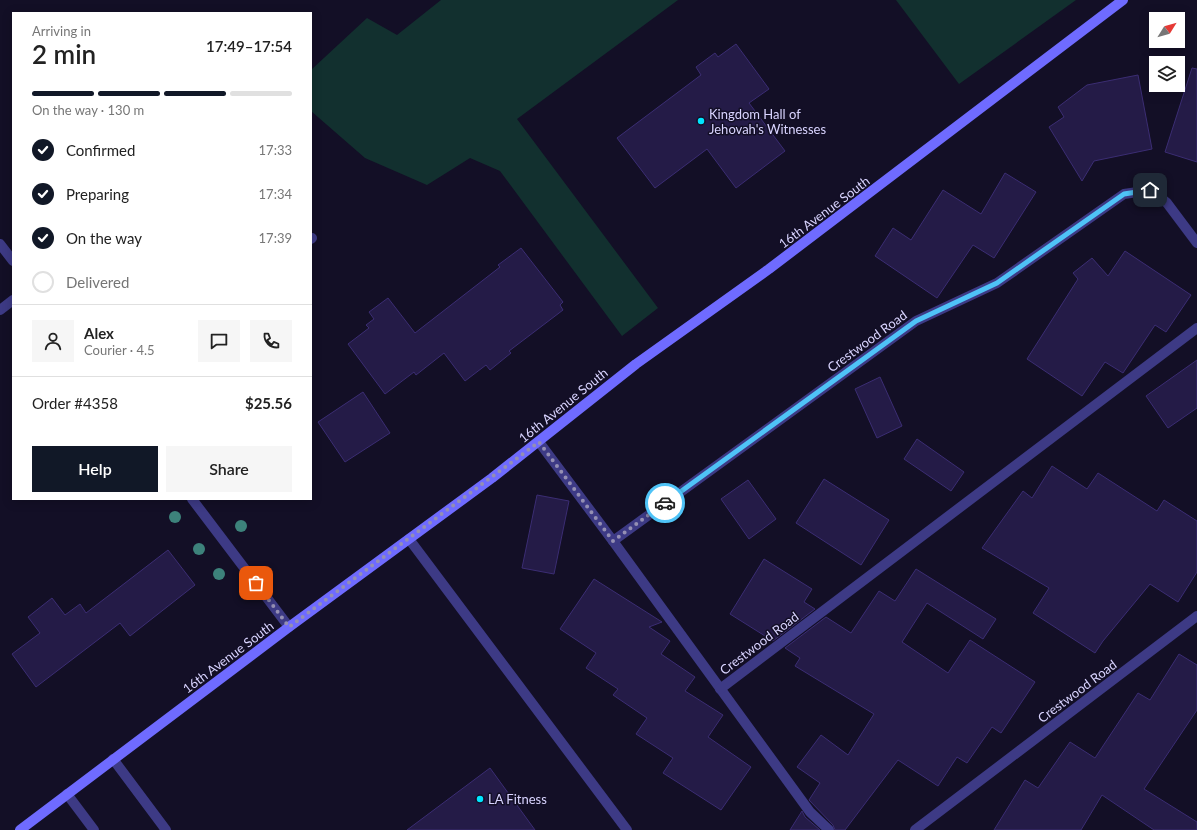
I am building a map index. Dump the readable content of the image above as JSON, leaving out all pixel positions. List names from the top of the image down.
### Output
{
  "streets": {
    "main road": ["16th Avenue South"],
    "street": ["Crestwood Road"]
  },
  "crossings": [
    ["16th Avenue South", "Crestwood Road"]
  ],
  "places": ["Kingdom Hall of Jehovah's Witnesses", "LA Fitness"],
  "north": "top right",
  "page": {
    "heading": ["2 min", "Arriving in", "17:49–17:54"],
    "panel": [
      "Alex",
      "Courier · 4.5",
      "Order #4358",
      "$25.56"
    ],
    "bar": "On the way · 130 m",
    "list": [
      ["Confirmed", "17:33"],
      ["Preparing", "17:34"],
      ["On the way", "17:39"],
      "Delivered"
    ],
    "buttons": ["Help", "Share"]
  }
}
